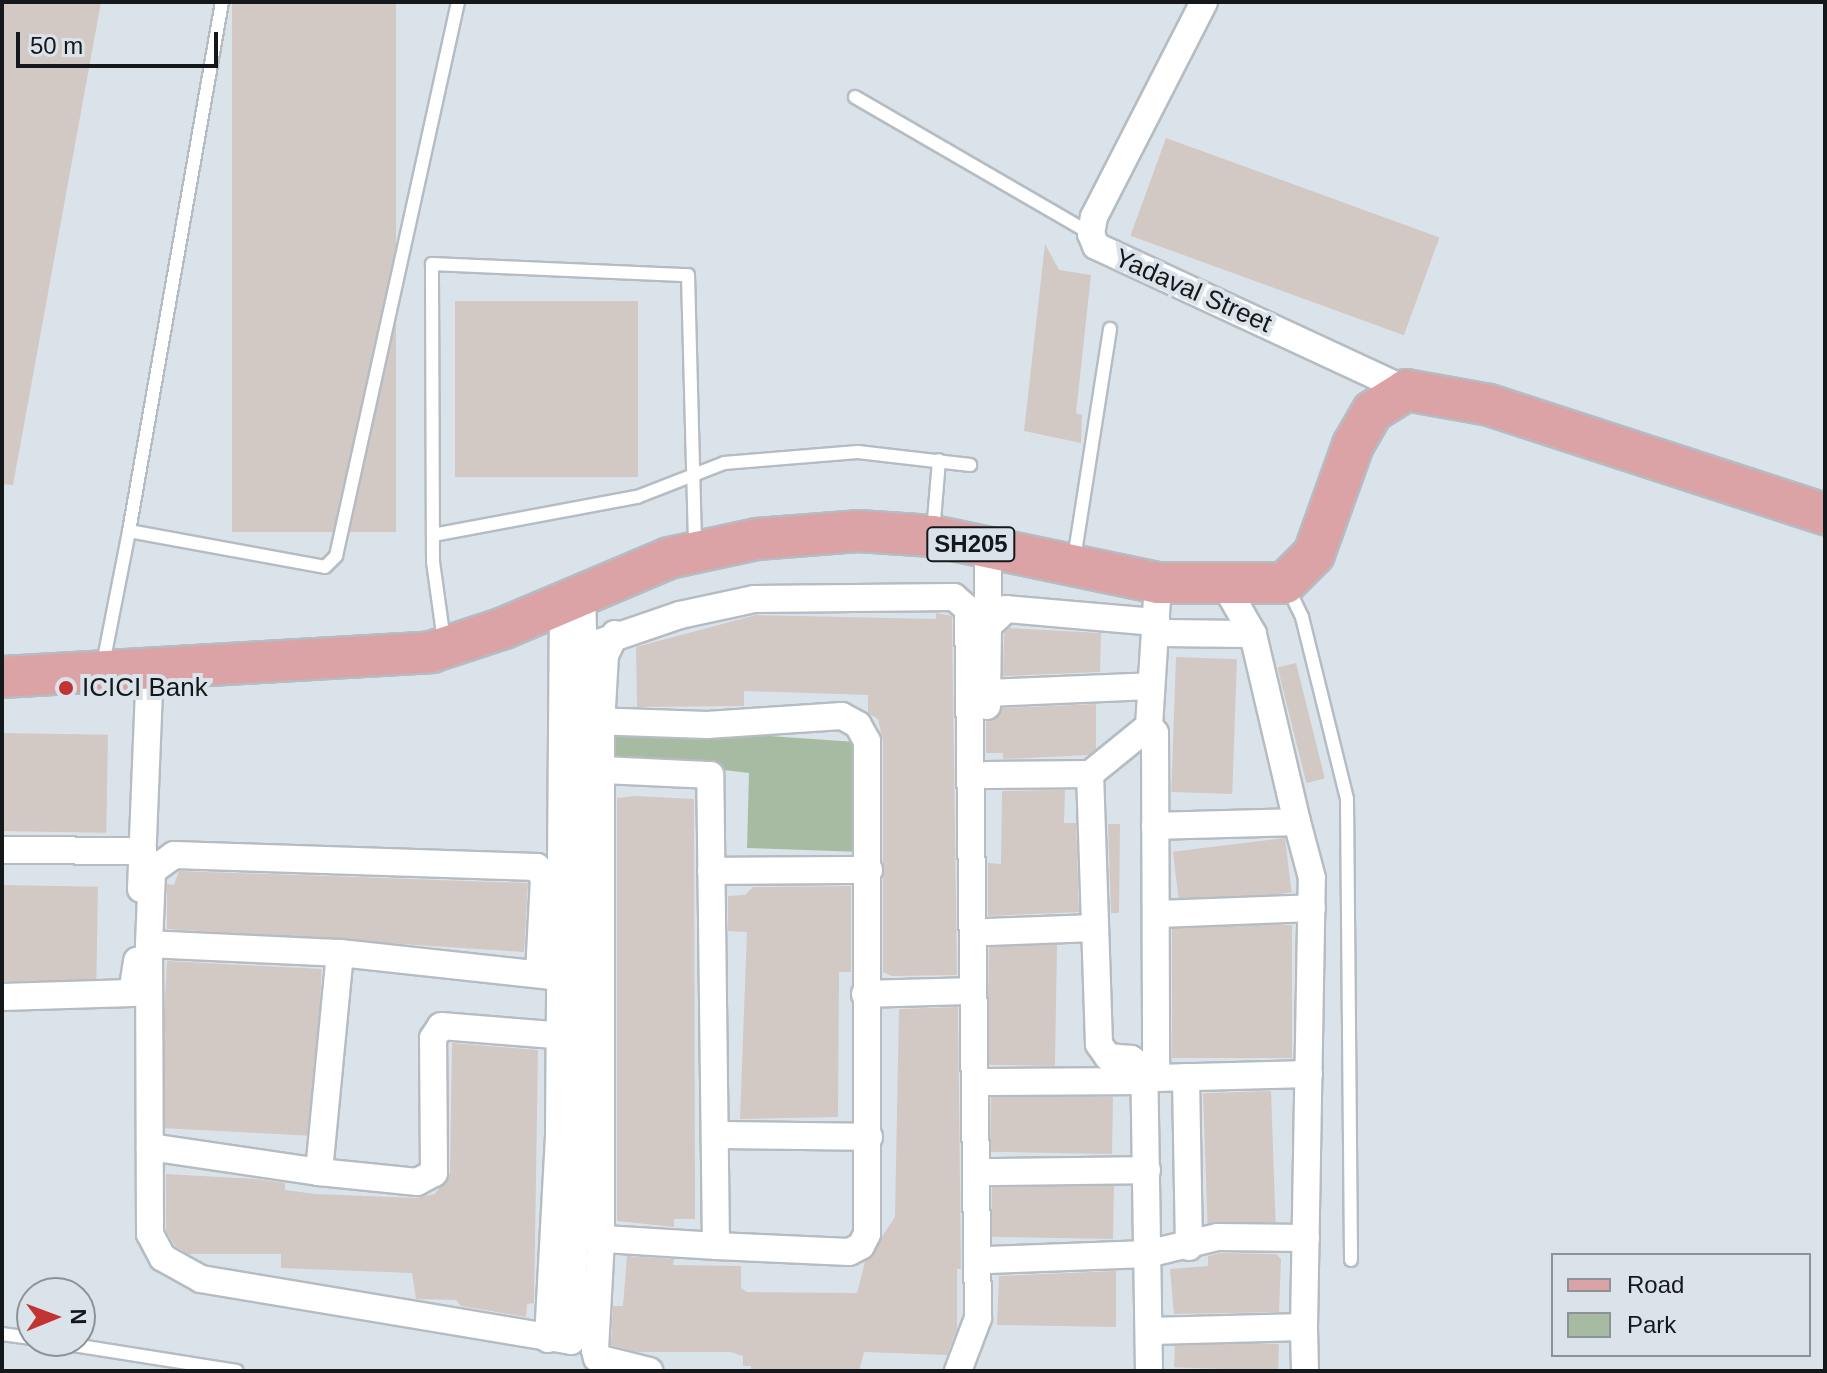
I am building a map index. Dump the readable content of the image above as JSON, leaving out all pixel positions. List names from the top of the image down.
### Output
{
  "streets": {
    "main road": ["SH205"],
    "street": ["Yadaval Street"]
  },
  "places": ["ICICI Bank"],
  "legend": ["Road", "Park"],
  "scale_bar": "50 m",
  "north": "right"
}
